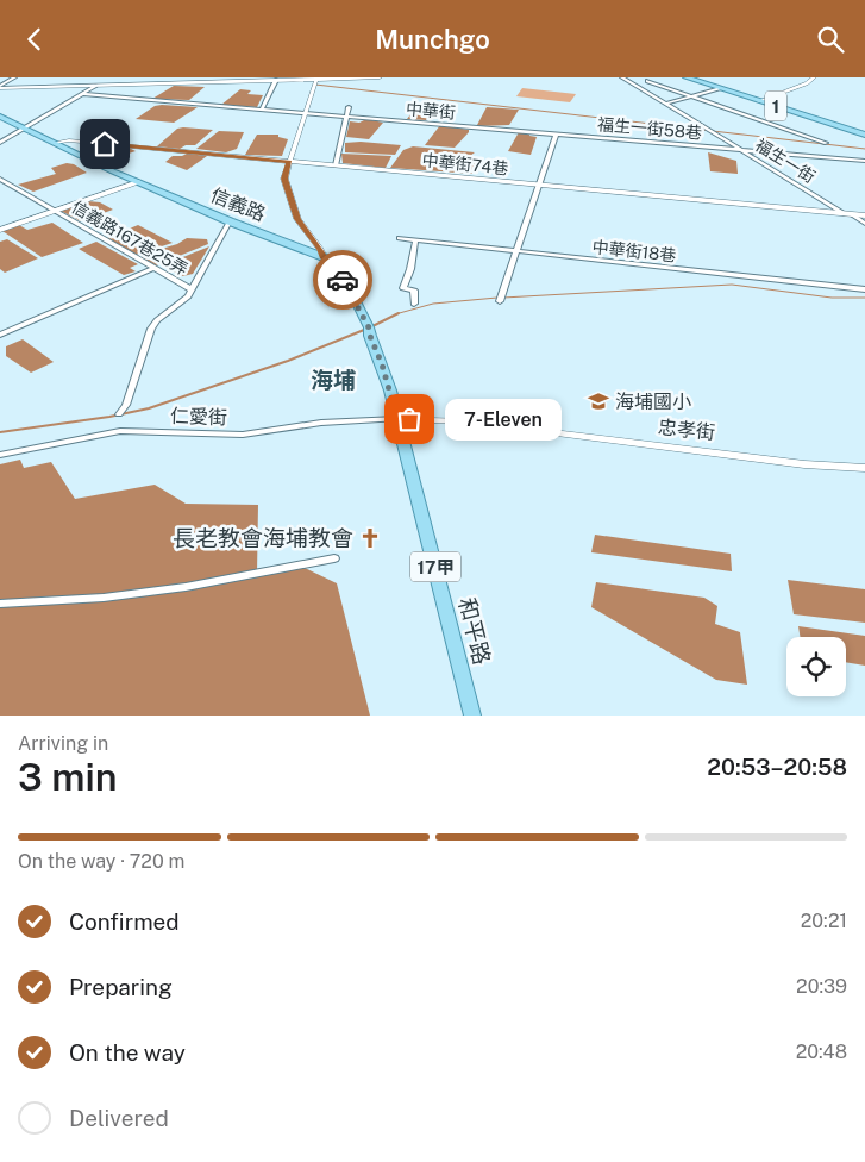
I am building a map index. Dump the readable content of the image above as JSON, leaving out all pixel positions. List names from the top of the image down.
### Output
{
  "streets": {
    "main road": [
      "1",
      "信義路",
      "17甲",
      "和平路"
    ],
    "street": [
      "中華街",
      "福生一街58巷",
      "福生一街",
      "中華街74巷",
      "信義路167巷25弄",
      "中華街18巷",
      "仁愛街",
      "忠孝街"
    ]
  },
  "crossings": [
    ["中華街", "福生一街58巷"],
    ["福生一街58巷", "福生一街"],
    ["福生一街", "中華街74巷"],
    ["中華街74巷", "信義路"],
    ["信義路", "仁愛街"],
    ["信義路", "忠孝街"],
    ["信義路", "和平路"],
    ["仁愛街", "忠孝街"],
    ["仁愛街", "和平路"],
    ["忠孝街", "和平路"]
  ],
  "districts": ["海埔"],
  "places": {
    "school or university": ["海埔國小"],
    "other": ["7-Eleven"],
    "church": ["長老教會海埔教會"]
  },
  "page": {
    "header": "Munchgo",
    "bubble": "7-Eleven",
    "heading": ["3 min", "Arriving in", "20:53–20:58"],
    "bar": "On the way · 720 m",
    "list": [
      ["Confirmed", "20:21"],
      ["Preparing", "20:39"],
      ["On the way", "20:48"],
      "Delivered"
    ]
  }
}
